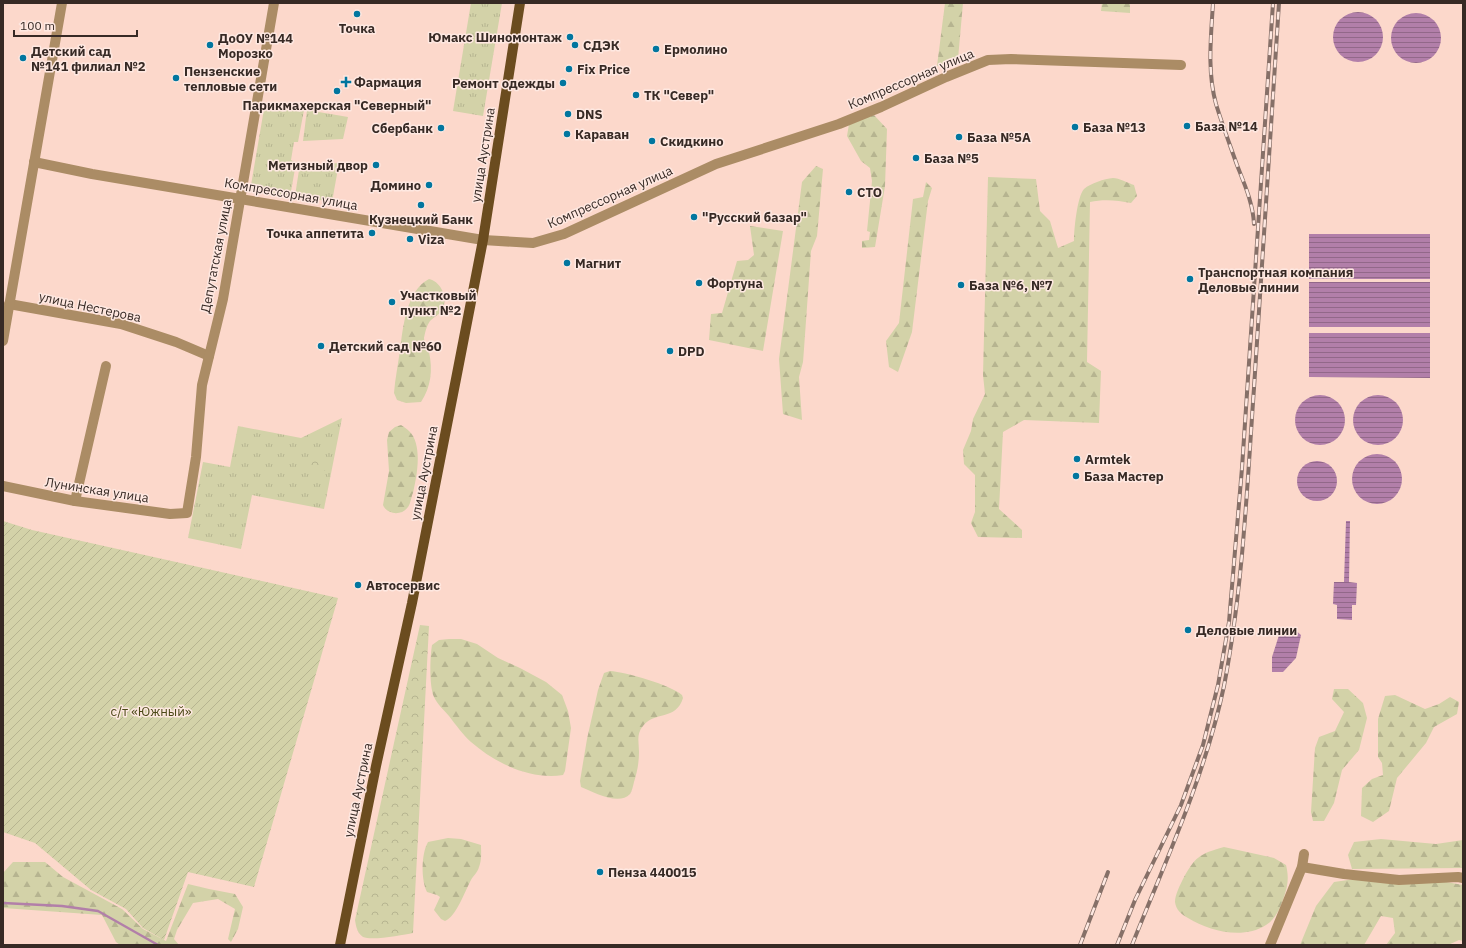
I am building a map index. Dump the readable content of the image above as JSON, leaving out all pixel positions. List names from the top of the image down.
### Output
{
  "streets": {
    "main road": ["улица Аустрина"],
    "street": [
      "Компрессорная улица",
      "Депутатская улица",
      "улица Нестерова",
      "Лунинская улица"
    ]
  },
  "crossings": [
    ["Компрессорная улица", "улица Аустрина"],
    ["Компрессорная улица", "Депутатская улица"],
    ["Депутатская улица", "улица Нестерова"],
    ["Депутатская улица", "Лунинская улица"]
  ],
  "parks": ["с/т «Южный»"],
  "places": {
    "other": [
      "Точка",
      "Юмакс Шиномонтаж",
      "ДоОУ №144 Морозко",
      "СДЭК",
      "Ермолино",
      "Детский сад №141 филиал №2",
      "Fix Price",
      "Пензенские тепловые сети",
      "Ремонт одежды",
      "Парикмахерская \"Северный\"",
      "ТК \"Север\"",
      "DNS",
      "База №14",
      "База №13",
      "Сбербанк",
      "Караван",
      "База №5А",
      "Скидкино",
      "База №5",
      "Метизный двор",
      "Домино",
      "СТО",
      "Кузнецкий Банк",
      "\"Русский базар\"",
      "Точка аппетита",
      "Viza",
      "Магнит",
      "Транспортная компания Деловые линии",
      "Фортуна",
      "База №6, №7",
      "Участковый пункт №2",
      "Детский сад №60",
      "DPD",
      "Armtek",
      "База Мастер",
      "Автосервис",
      "Деловые линии",
      "Пенза 440015"
    ],
    "health": ["Фармация"]
  },
  "scale_bar": "100 m"
}
